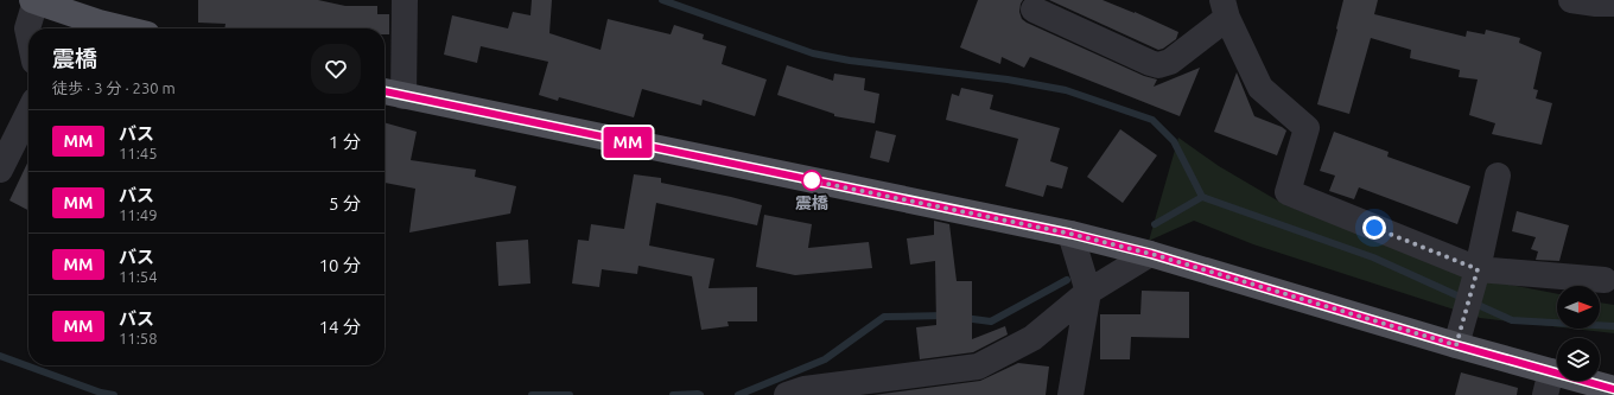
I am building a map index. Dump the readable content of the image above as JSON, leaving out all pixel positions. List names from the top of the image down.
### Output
{
  "places": ["震橋"],
  "lines": ["bus line MM"],
  "north": "right",
  "page": {
    "on_map": "MM",
    "heading": ["震橋", "徒歩 · 3 分 · 230 m"],
    "list": [
      {
        "mark": "MM",
        "name": "バス",
        "note": "11:45",
        "value": "1 分"
      },
      {
        "mark": "MM",
        "name": "バス",
        "note": "11:49",
        "value": "5 分"
      },
      {
        "mark": "MM",
        "name": "バス",
        "note": "11:54",
        "value": "10 分"
      },
      {
        "mark": "MM",
        "name": "バス",
        "note": "11:58",
        "value": "14 分"
      }
    ]
  }
}
